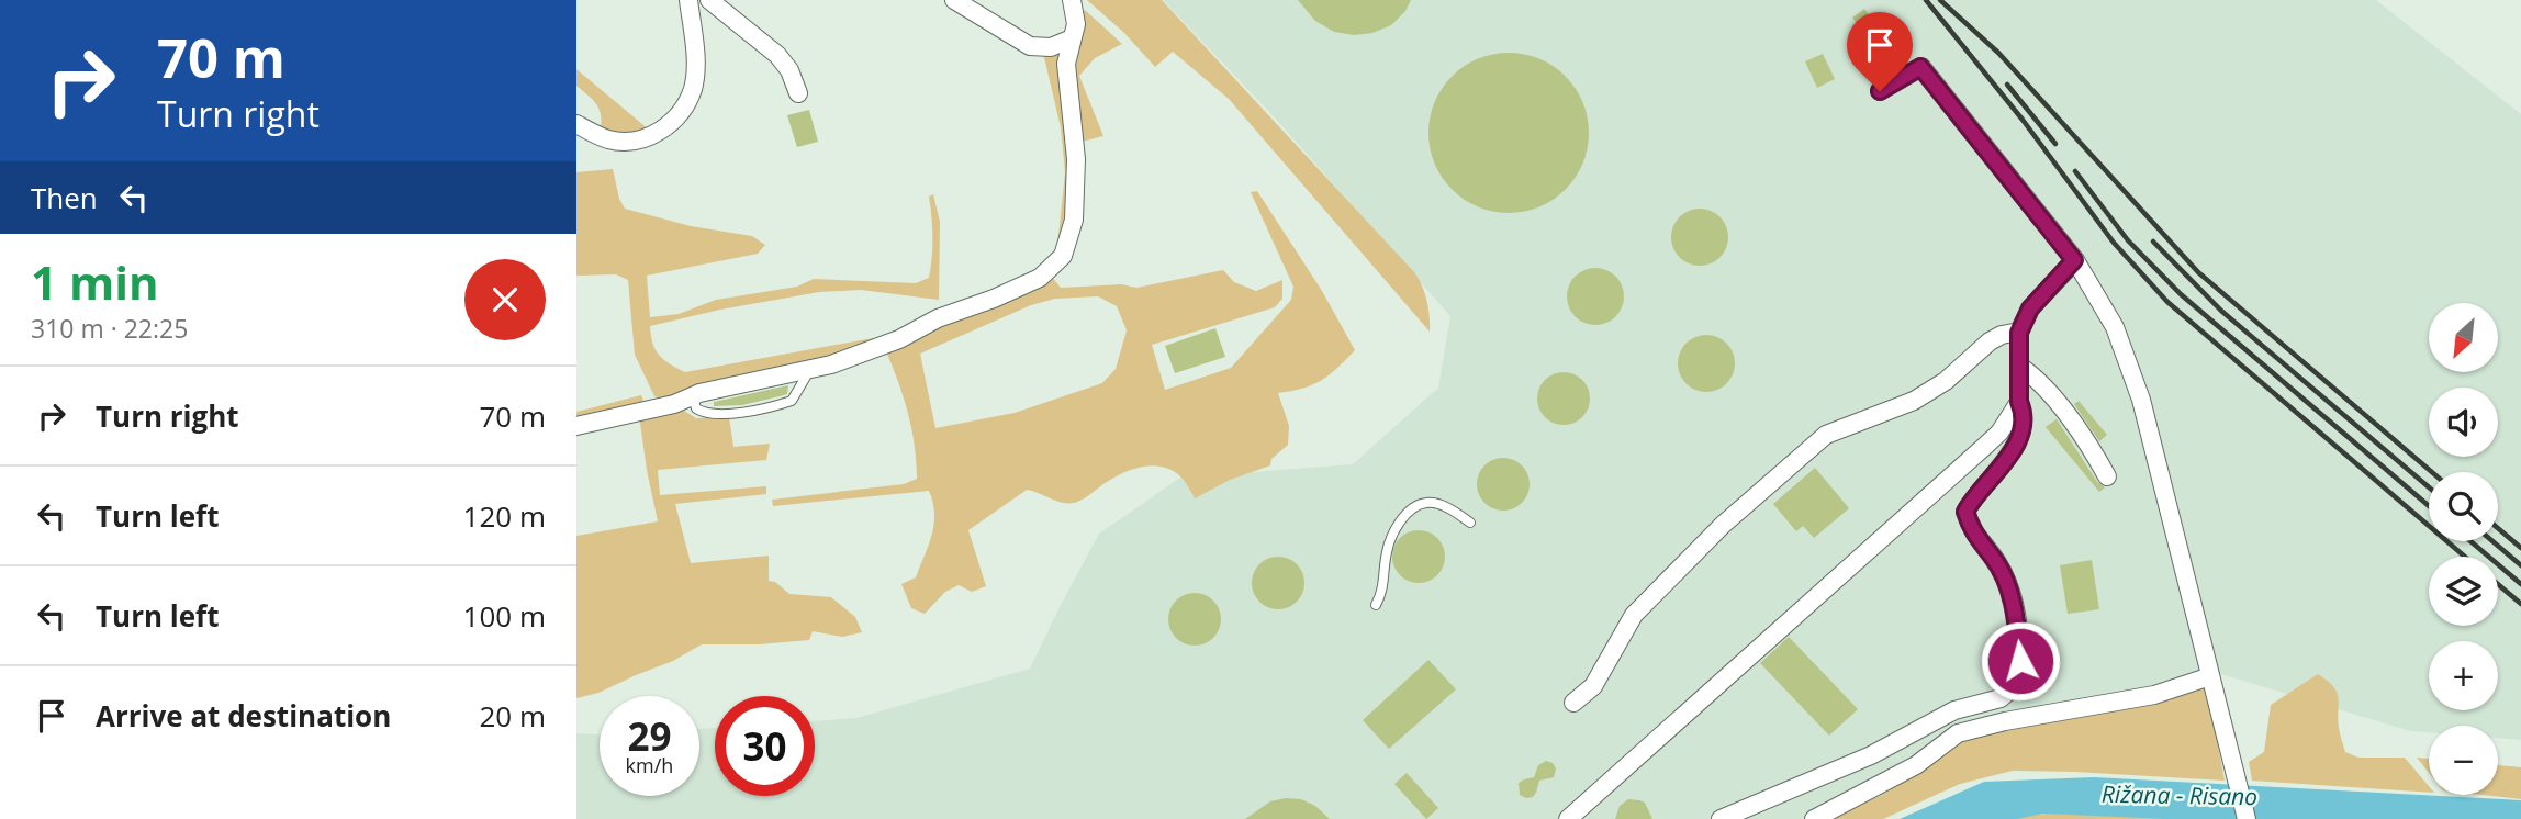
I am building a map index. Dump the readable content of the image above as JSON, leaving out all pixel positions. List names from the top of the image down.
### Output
{
  "water": ["Rižana - Risano"],
  "north": "bottom left",
  "page": {
    "turn": ["70 m", "Turn right"],
    "then": "Then",
    "heading": ["1 min", "310 m · 22:25"],
    "map_buttons": ["+", "−"],
    "list": [
      {
        "name": "Turn right",
        "value": "70 m"
      },
      {
        "name": "Turn left",
        "value": "120 m"
      },
      {
        "name": "Turn left",
        "value": "100 m"
      },
      {
        "name": "Arrive at destination",
        "value": "20 m"
      }
    ],
    "speed": "29 km/h",
    "limit": "30"
  }
}
